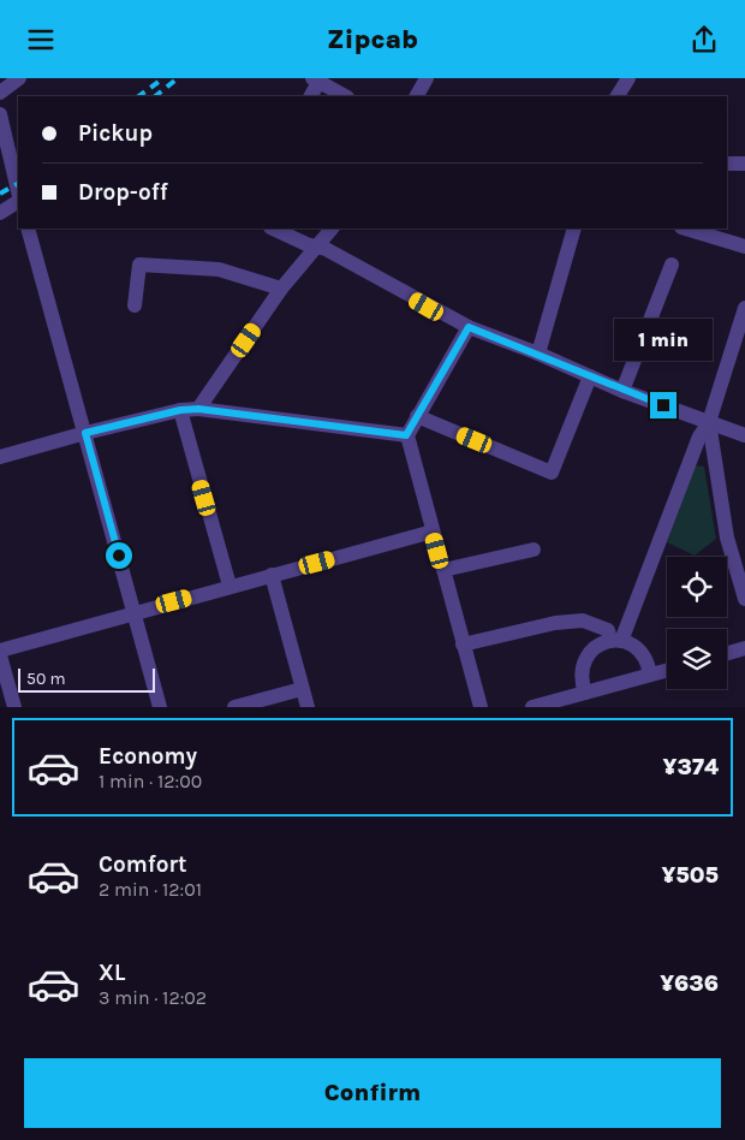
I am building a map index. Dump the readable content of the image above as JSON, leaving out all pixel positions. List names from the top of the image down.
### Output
{
  "scale_bar": "50 m",
  "page": {
    "header": "Zipcab",
    "banner": ["Pickup", "Drop-off"],
    "bubble": "1 min",
    "scale": "50 m",
    "list": [
      {
        "name": "Economy",
        "note": "1 min · 12:00",
        "value": "¥374"
      },
      {
        "name": "Comfort",
        "note": "2 min · 12:01",
        "value": "¥505"
      },
      {
        "name": "XL",
        "note": "3 min · 12:02",
        "value": "¥636"
      }
    ],
    "buttons": "Confirm"
  }
}
